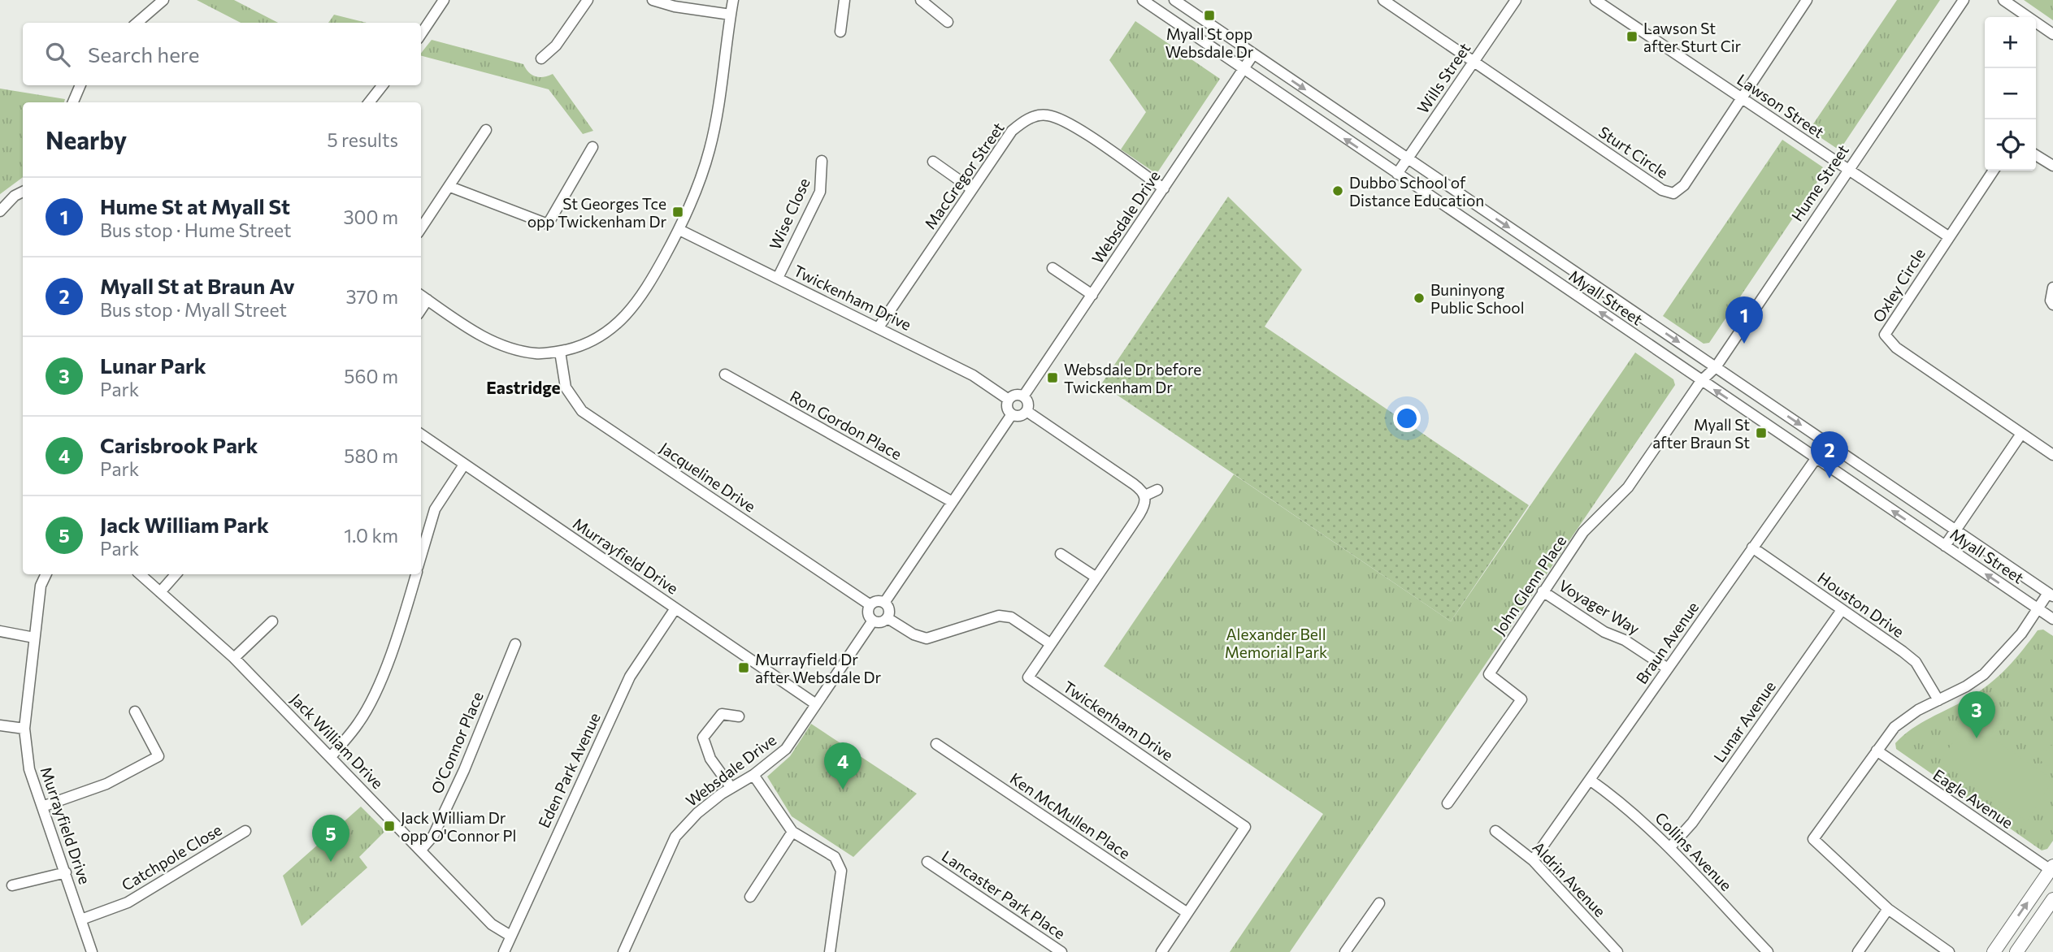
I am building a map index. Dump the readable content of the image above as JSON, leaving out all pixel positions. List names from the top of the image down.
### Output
{
  "streets": {
    "street": [
      "Wills Street",
      "Lawson Street",
      "Sturt Circle",
      "MacGregor Street",
      "Hume Street",
      "Wise Close",
      "Websdale Drive",
      "Oxley Circle",
      "Twickenham Drive",
      "Myall Street",
      "Ron Gordon Place",
      "Jacqueline Drive",
      "Murrayfield Drive",
      "John Glenn Place",
      "Houston Drive",
      "Voyager Way",
      "Braun Avenue",
      "Lunar Avenue",
      "Jack William Drive",
      "O'Connor Place",
      "Eden Park Avenue",
      "Eagle Avenue",
      "Ken McMullen Place",
      "Collins Avenue",
      "Catchpole Close",
      "Aldrin Avenue",
      "Lancaster Park Place"
    ]
  },
  "crossings": [
    ["Wills Street", "Sturt Circle"],
    ["Wills Street", "Myall Street"],
    ["Lawson Street", "Sturt Circle"],
    ["Lawson Street", "Hume Street"],
    ["Lawson Street", "Oxley Circle"],
    ["MacGregor Street", "Websdale Drive"],
    ["MacGregor Street", "Twickenham Drive"],
    ["Hume Street", "Myall Street"],
    ["Hume Street", "John Glenn Place"],
    ["Wise Close", "Twickenham Drive"],
    ["Websdale Drive", "Twickenham Drive"],
    ["Websdale Drive", "Myall Street"],
    ["Websdale Drive", "Jacqueline Drive"],
    ["Websdale Drive", "Murrayfield Drive"],
    ["Twickenham Drive", "Ken McMullen Place"],
    ["Myall Street", "John Glenn Place"],
    ["Myall Street", "Braun Avenue"],
    ["Murrayfield Drive", "Eden Park Avenue"],
    ["Murrayfield Drive", "Catchpole Close"],
    ["John Glenn Place", "Voyager Way"],
    ["Houston Drive", "Braun Avenue"],
    ["Houston Drive", "Lunar Avenue"],
    ["Voyager Way", "Braun Avenue"],
    ["Braun Avenue", "Collins Avenue"],
    ["Braun Avenue", "Aldrin Avenue"],
    ["Lunar Avenue", "Collins Avenue"],
    ["Jack William Drive", "O'Connor Place"],
    ["Jack William Drive", "Eden Park Avenue"]
  ],
  "districts": ["Eastridge"],
  "parks": ["Alexander Bell Memorial Park"],
  "places": {
    "transit": [
      "Myall St opp Websdale Dr",
      "Lawson St after Sturt Cir",
      "St Georges Tce opp Twickenham Dr",
      "Websdale Dr before Twickenham Dr",
      "Myall St after Braun St",
      "Murrayfield Dr after Websdale Dr",
      "Jack William Dr opp O'Connor Pl"
    ],
    "other": ["Dubbo School of Distance Education", "Buninyong Public School"]
  },
  "page": {
    "map_buttons": ["+", "−"],
    "search": "Search here",
    "heading": ["Nearby", "5 results"],
    "list": [
      {
        "mark": "1",
        "name": "Hume St at Myall St",
        "note": "Bus stop · Hume Street",
        "value": "300 m"
      },
      {
        "mark": "2",
        "name": "Myall St at Braun Av",
        "note": "Bus stop · Myall Street",
        "value": "370 m"
      },
      {
        "mark": "3",
        "name": "Lunar Park",
        "note": "Park",
        "value": "560 m"
      },
      {
        "mark": "4",
        "name": "Carisbrook Park",
        "note": "Park",
        "value": "580 m"
      },
      {
        "mark": "5",
        "name": "Jack William Park",
        "note": "Park",
        "value": "1.0 km"
      }
    ],
    "pins": [
      "1",
      "2",
      "3",
      "4",
      "5"
    ]
  }
}
